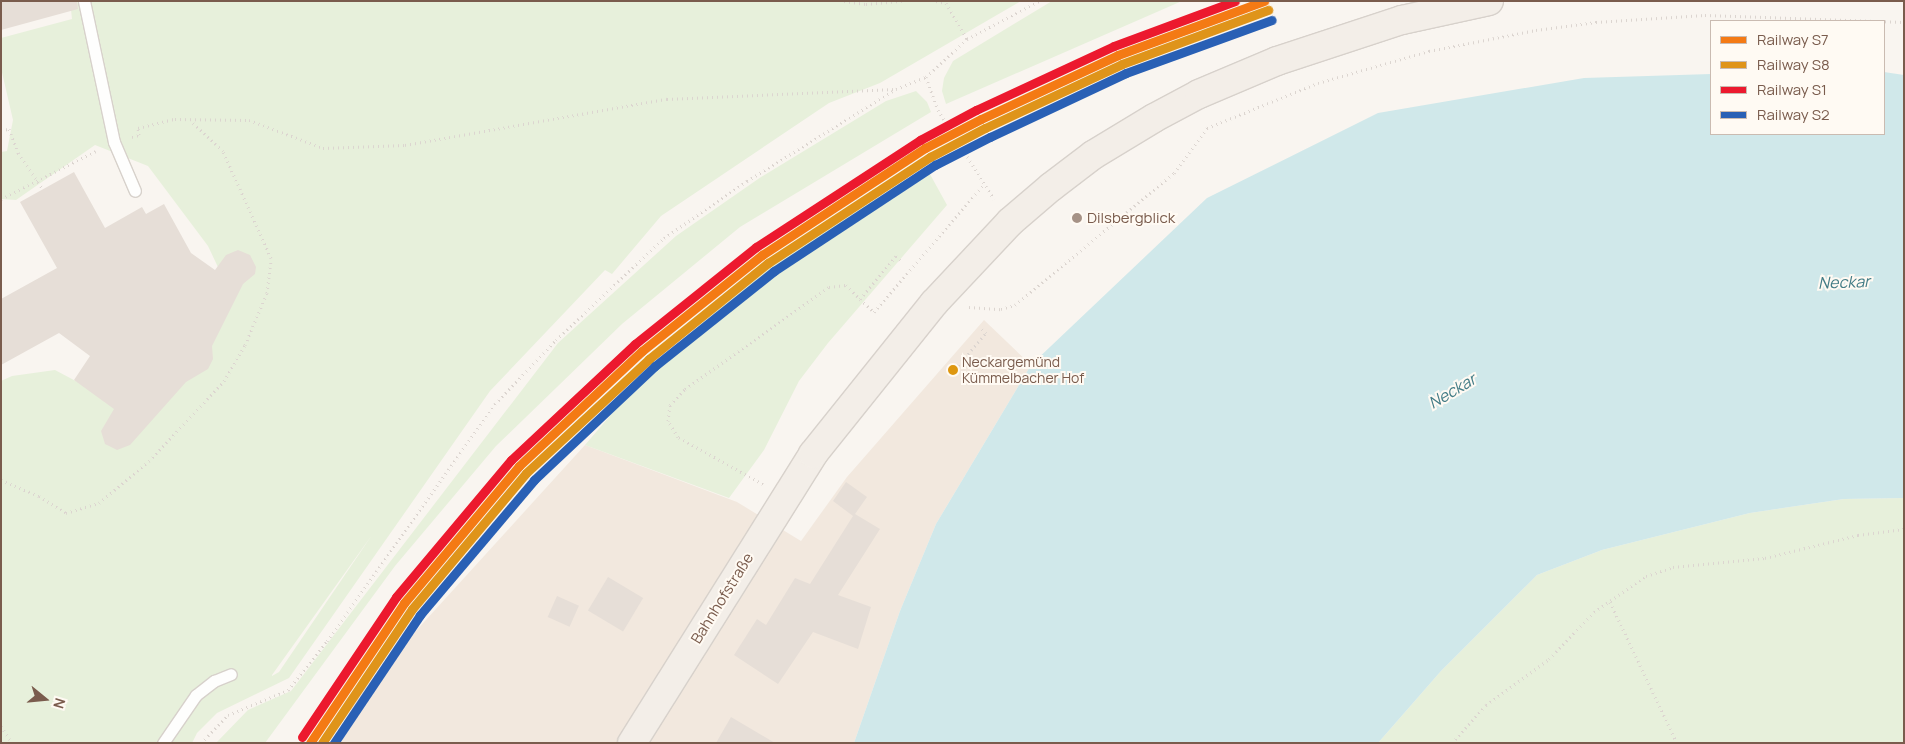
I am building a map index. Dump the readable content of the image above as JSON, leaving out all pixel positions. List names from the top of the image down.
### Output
{
  "streets": {
    "main road": ["Bahnhofstraße"]
  },
  "water": ["Neckar"],
  "places": ["Dilsbergblick", "Neckargemünd Kümmelbacher Hof"],
  "lines": [
    "rail line S7",
    "rail line S1",
    "rail line S8",
    "rail line S2"
  ],
  "legend": [
    "Railway S7",
    "Railway S8",
    "Railway S1",
    "Railway S2"
  ],
  "north": "right"
}
